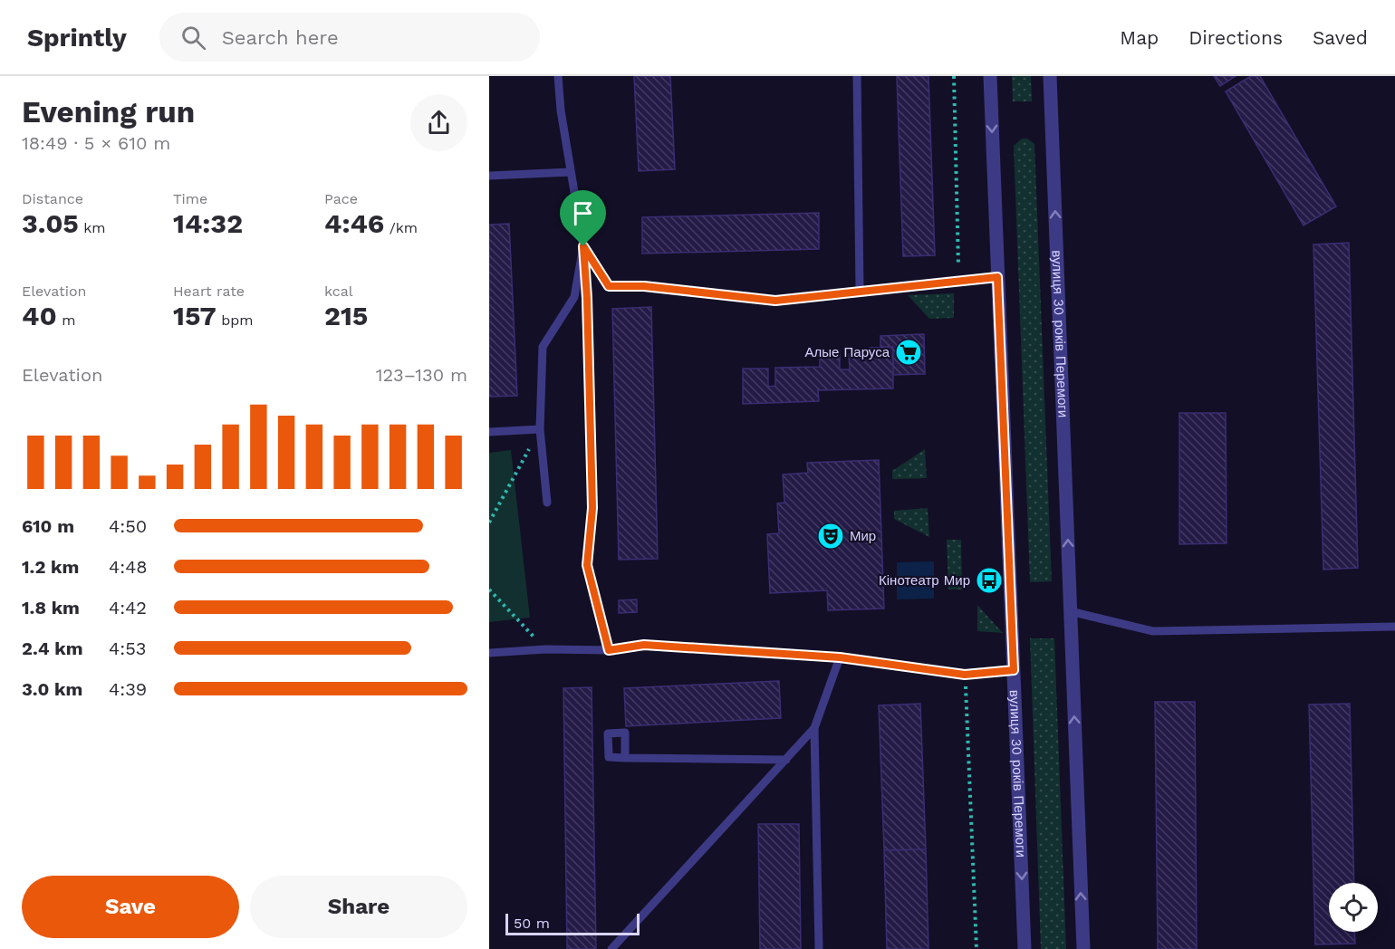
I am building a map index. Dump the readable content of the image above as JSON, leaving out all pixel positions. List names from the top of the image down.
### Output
{
  "streets": {
    "street": ["вулиця 30 років Перемоги"]
  },
  "places": {
    "supermarket": ["Алые Паруса"],
    "theatre": ["Мир"],
    "bus stop": ["Кінотеатр Мир"]
  },
  "scale_bar": "50 m",
  "page": {
    "header": "Sprintly",
    "search": "Search here",
    "nav": ["Map", "Directions", "Saved"],
    "heading": ["Evening run", "18:49 · 5 × 610 m"],
    "stats": [
      ["Distance", "3.05 km"],
      ["Time", "14:32"],
      ["Pace", "4:46 /km"],
      ["Elevation", "40 m"],
      ["Heart rate", "157 bpm"],
      ["kcal", "215"]
    ],
    "chart": ["Elevation", "123–130 m"],
    "list": [
      {
        "name": "610 m",
        "note": "4:50"
      },
      {
        "name": "1.2 km",
        "note": "4:48"
      },
      {
        "name": "1.8 km",
        "note": "4:42"
      },
      {
        "name": "2.4 km",
        "note": "4:53"
      },
      {
        "name": "3.0 km",
        "note": "4:39"
      }
    ],
    "buttons": ["Save", "Share"],
    "scale": "50 m"
  }
}
